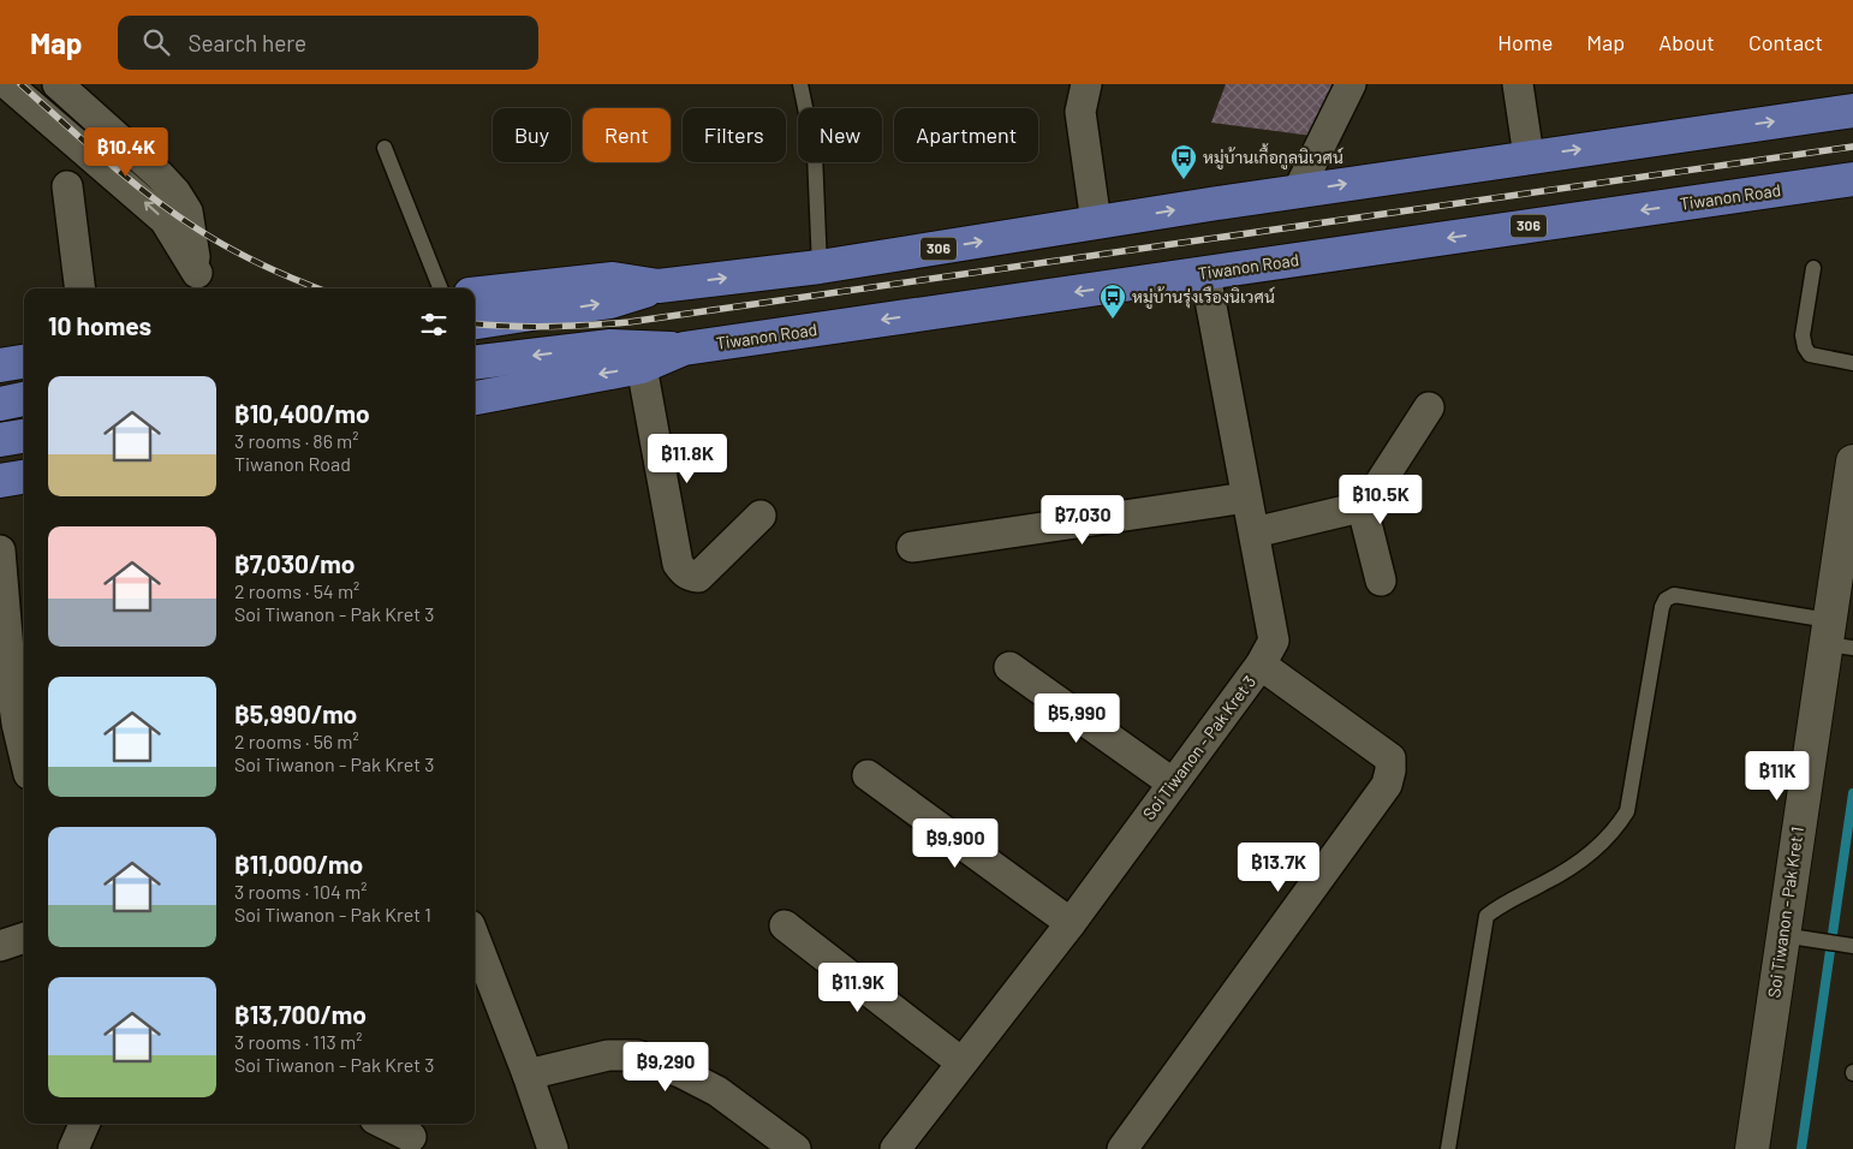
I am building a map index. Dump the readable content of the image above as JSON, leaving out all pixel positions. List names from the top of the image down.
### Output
{
  "streets": {
    "main road": ["Tiwanon Road", "306"],
    "street": ["Soi Tiwanon - Pak Kret 3", "Soi Tiwanon - Pak Kret 1"]
  },
  "crossings": [
    ["Tiwanon Road", "306"],
    ["Tiwanon Road", "Soi Tiwanon - Pak Kret 3"]
  ],
  "places": {
    "bus stop": ["หมู่บ้านเกื้อกูลนิเวศน์", "หมู่บ้านรุ่งเรืองนิเวศน์"]
  },
  "page": {
    "header": "Map",
    "search": "Search here",
    "nav": [
      "Home",
      "Map",
      "About",
      "Contact"
    ],
    "chip": [
      "Buy",
      "Rent",
      "Filters",
      "New",
      "Apartment"
    ],
    "price": [
      "฿10.4K",
      "฿11.8K",
      "฿10.5K",
      "฿7,030",
      "฿5,990",
      "฿11K",
      "฿9,900",
      "฿13.7K",
      "฿11.9K",
      "฿9,290"
    ],
    "heading": "10 homes",
    "list": [
      {
        "name": "฿10,400/mo",
        "note": "3 rooms · 86 m² · Tiwanon Road"
      },
      {
        "name": "฿7,030/mo",
        "note": "2 rooms · 54 m² · Soi Tiwanon - Pak Kret 3"
      },
      {
        "name": "฿5,990/mo",
        "note": "2 rooms · 56 m² · Soi Tiwanon - Pak Kret 3"
      },
      {
        "name": "฿11,000/mo",
        "note": "3 rooms · 104 m² · Soi Tiwanon - Pak Kret 1"
      },
      {
        "name": "฿13,700/mo",
        "note": "3 rooms · 113 m² · Soi Tiwanon - Pak Kret 3"
      }
    ]
  }
}
